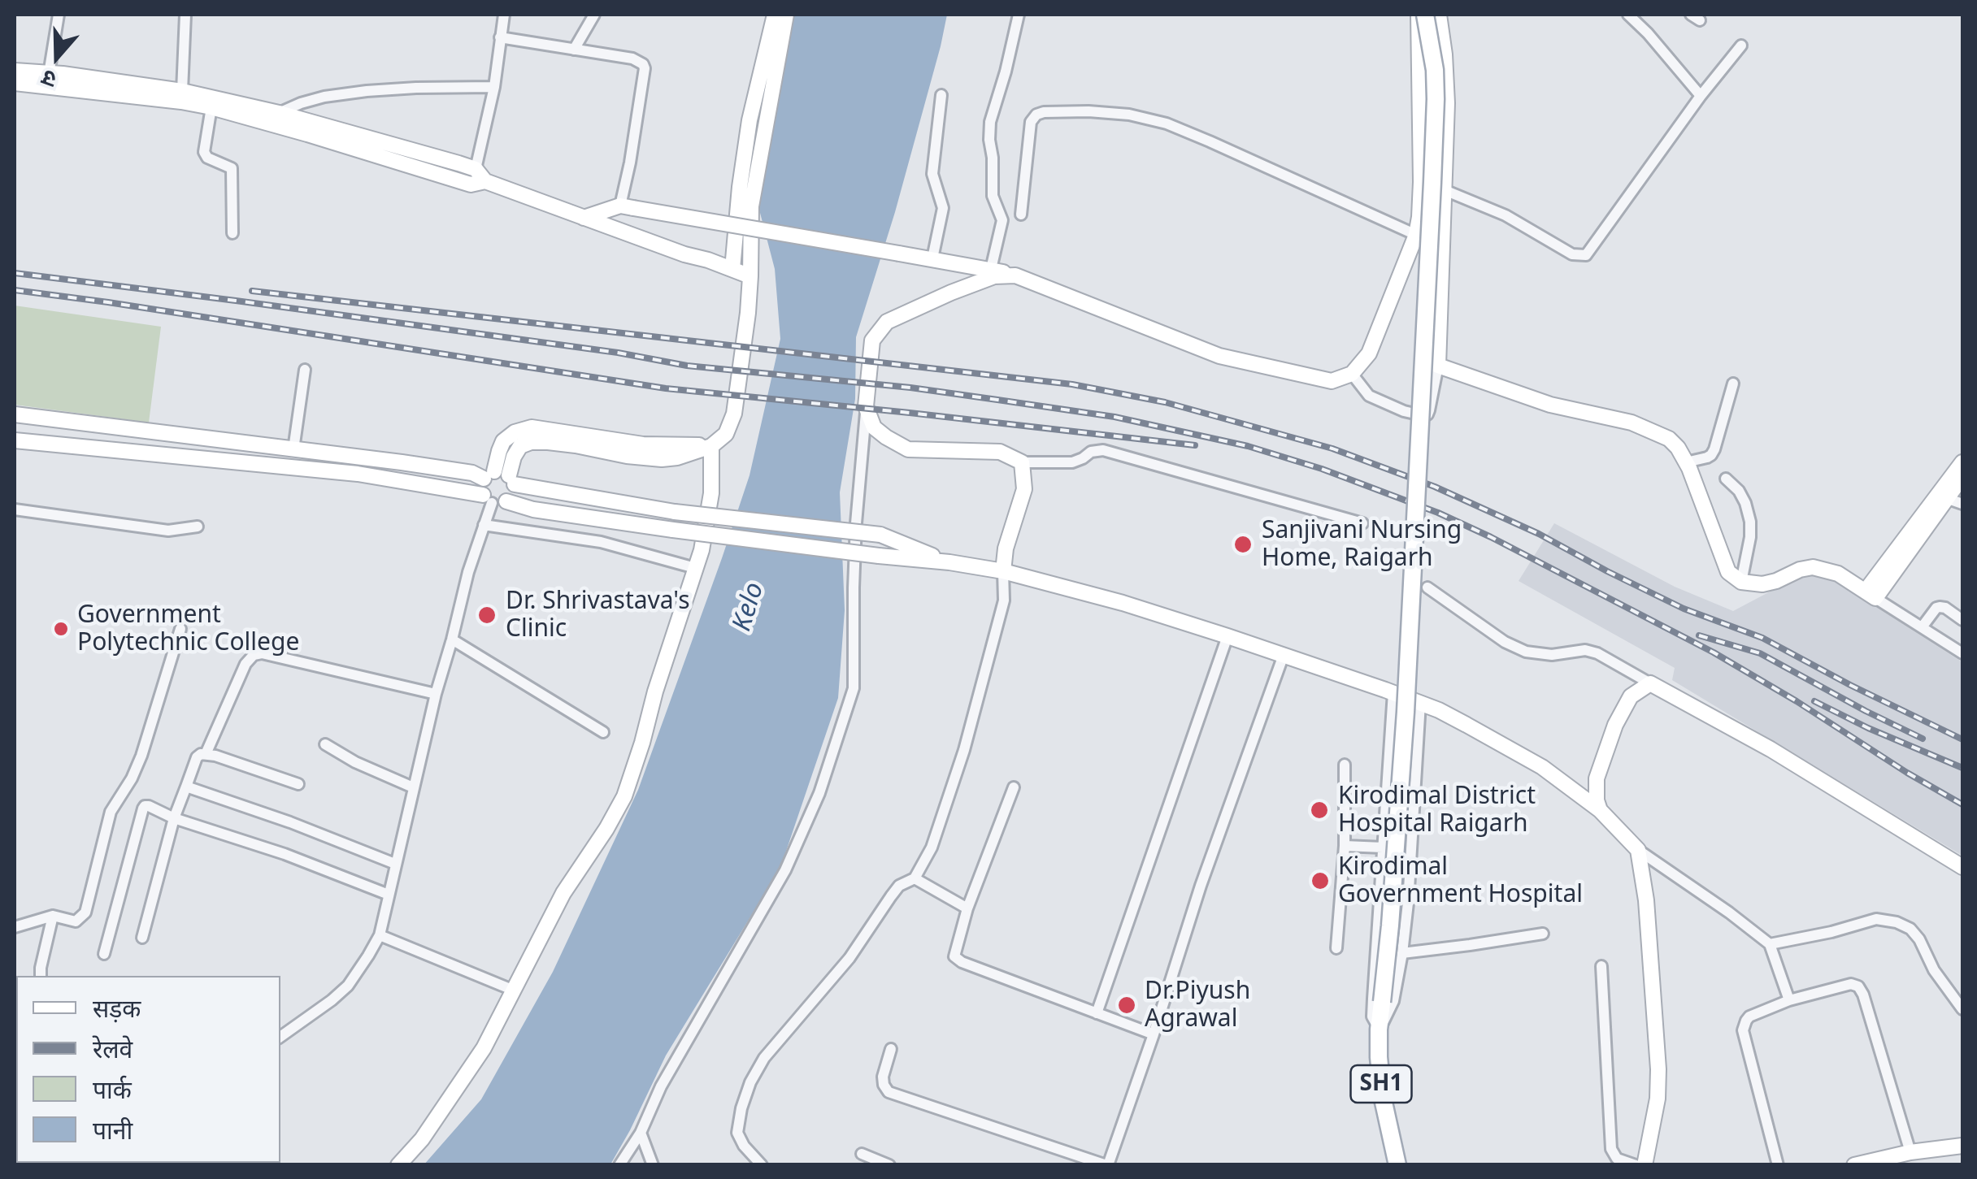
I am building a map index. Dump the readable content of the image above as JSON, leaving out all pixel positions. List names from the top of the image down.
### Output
{
  "streets": {
    "main road": ["SH1"]
  },
  "water": ["Kelo"],
  "places": [
    "Sanjivani Nursing Home, Raigarh",
    "Dr. Shrivastava's Clinic",
    "Government Polytechnic College",
    "Kirodimal District Hospital Raigarh",
    "Kirodimal Government Hospital",
    "Dr.Piyush Agrawal"
  ],
  "legend": [
    "सड़क",
    "रेलवे",
    "पार्क",
    "पानी"
  ],
  "north": "bottom"
}
